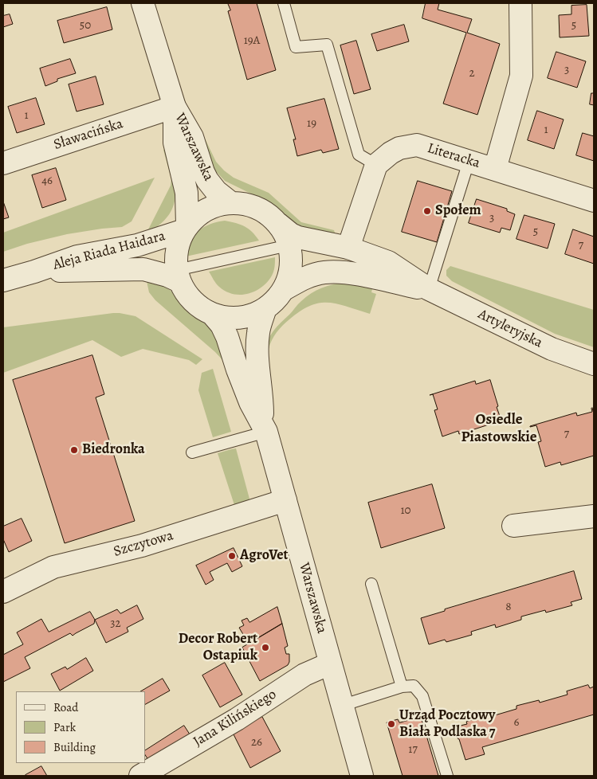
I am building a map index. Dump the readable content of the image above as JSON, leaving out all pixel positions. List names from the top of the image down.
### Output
{
  "streets": {
    "street": [
      "Sławacińska",
      "Warszawska",
      "Literacka",
      "Aleja Riada Haidara",
      "Artyleryjska",
      "Szczytowa",
      "Jana Kilińskiego"
    ]
  },
  "crossings": [
    ["Sławacińska", "Warszawska"],
    ["Warszawska", "Aleja Riada Haidara"],
    ["Warszawska", "Artyleryjska"],
    ["Warszawska", "Szczytowa"],
    ["Warszawska", "Jana Kilińskiego"]
  ],
  "districts": ["Osiedle Piastowskie"],
  "places": [
    "Społem",
    "Biedronka",
    "AgroVet",
    "Decor Robert Ostapiuk",
    "Urząd Pocztowy Biała Podlaska 7"
  ],
  "house_numbers": [
    "50",
    "5",
    "19A",
    "3",
    "2",
    "1",
    "19",
    "1",
    "46",
    "3",
    "5",
    "7",
    "7",
    "10",
    "8",
    "32",
    "6",
    "26",
    "17"
  ],
  "legend": ["Road", "Park", "Building"]
}
